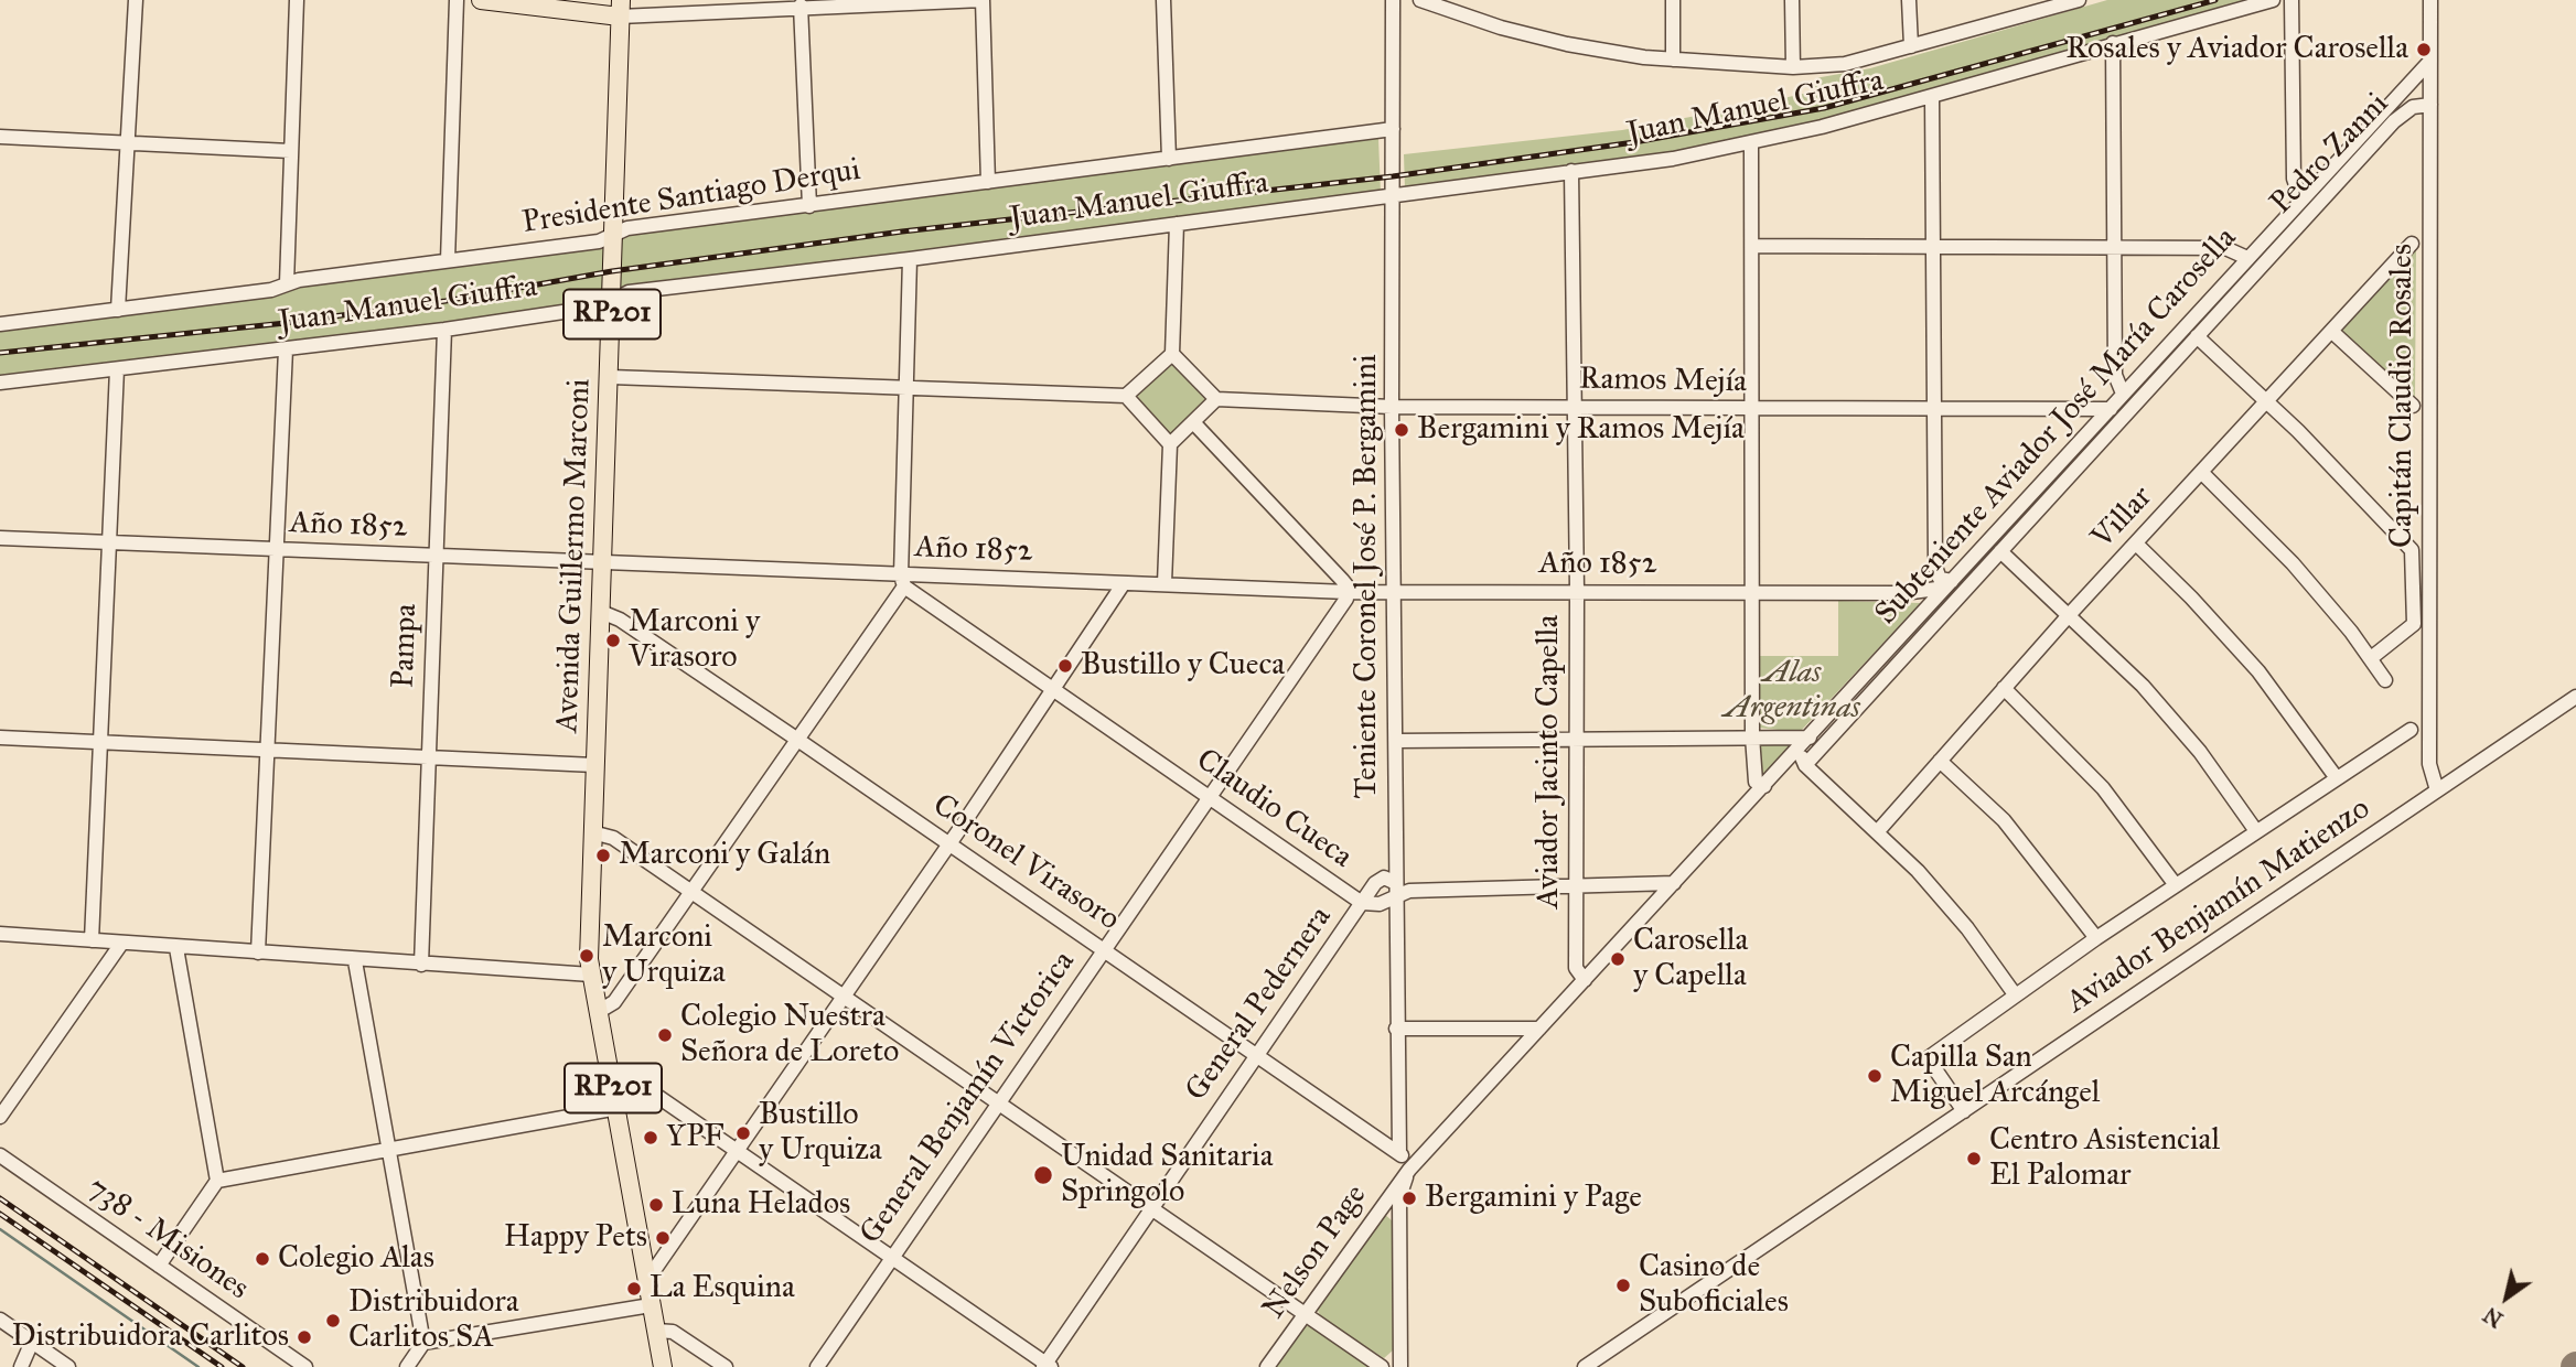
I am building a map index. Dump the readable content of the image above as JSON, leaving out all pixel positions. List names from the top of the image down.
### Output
{
  "streets": {
    "main road": ["RP201", "Avenida Guillermo Marconi"],
    "street": [
      "Juan Manuel Giuffra",
      "Pedro Zanni",
      "Presidente Santiago Derqui",
      "Ramos Mejía",
      "Capitán Claudio Rosales",
      "Subteniente Aviador José María Carosella",
      "Villar",
      "Año 1852",
      "Teniente Coronel José P. Bergamini",
      "Pampa",
      "Aviador Jacinto Capella",
      "Claudio Cueca",
      "Coronel Virasoro",
      "Aviador Benjamín Matienzo",
      "General Pedernera",
      "General Benjamín Victorica",
      "738 - Misiones",
      "Nelson Page"
    ]
  },
  "crossings": [
    ["Juan Manuel Giuffra", "Avenida Guillermo Marconi"],
    ["Juan Manuel Giuffra", "Teniente Coronel José P. Bergamini"],
    ["Juan Manuel Giuffra", "Pampa"],
    ["Juan Manuel Giuffra", "Aviador Jacinto Capella"],
    ["Pedro Zanni", "Capitán Claudio Rosales"],
    ["Presidente Santiago Derqui", "Avenida Guillermo Marconi"],
    ["Presidente Santiago Derqui", "Teniente Coronel José P. Bergamini"],
    ["RP201", "Avenida Guillermo Marconi"],
    ["Ramos Mejía", "Subteniente Aviador José María Carosella"],
    ["Ramos Mejía", "Teniente Coronel José P. Bergamini"],
    ["Ramos Mejía", "Aviador Jacinto Capella"],
    ["Capitán Claudio Rosales", "Subteniente Aviador José María Carosella"],
    ["Capitán Claudio Rosales", "Aviador Benjamín Matienzo"],
    ["Subteniente Aviador José María Carosella", "Año 1852"],
    ["Subteniente Aviador José María Carosella", "Aviador Jacinto Capella"],
    ["Subteniente Aviador José María Carosella", "Claudio Cueca"],
    ["Subteniente Aviador José María Carosella", "Coronel Virasoro"],
    ["Subteniente Aviador José María Carosella", "Nelson Page"],
    ["Año 1852", "Avenida Guillermo Marconi"],
    ["Año 1852", "Teniente Coronel José P. Bergamini"],
    ["Año 1852", "Pampa"],
    ["Año 1852", "Aviador Jacinto Capella"],
    ["Año 1852", "Claudio Cueca"],
    ["Año 1852", "General Benjamín Victorica"],
    ["Avenida Guillermo Marconi", "Coronel Virasoro"],
    ["Teniente Coronel José P. Bergamini", "Claudio Cueca"],
    ["Teniente Coronel José P. Bergamini", "Coronel Virasoro"],
    ["Teniente Coronel José P. Bergamini", "General Pedernera"],
    ["Aviador Jacinto Capella", "Claudio Cueca"],
    ["Claudio Cueca", "General Pedernera"],
    ["Claudio Cueca", "General Benjamín Victorica"],
    ["Coronel Virasoro", "General Pedernera"],
    ["Coronel Virasoro", "General Benjamín Victorica"],
    ["Coronel Virasoro", "Nelson Page"]
  ],
  "parks": ["Alas Argentinas"],
  "places": [
    "Rosales y Aviador Carosella",
    "Bergamini y Ramos Mejía",
    "Marconi y Virasoro",
    "Bustillo y Cueca",
    "Marconi y Galán",
    "Marconi y Urquiza",
    "Carosella y Capella",
    "Colegio Nuestra Señora de Loreto",
    "Capilla San Miguel Arcángel",
    "Bustillo y Urquiza",
    "YPF",
    "Centro Asistencial El Palomar",
    "Unidad Sanitaria Springolo",
    "Bergamini y Page",
    "Luna Helados",
    "Happy Pets",
    "Colegio Alas",
    "Casino de Suboficiales",
    "La Esquina",
    "Distribuidora Carlitos SA",
    "Distribuidora Carlitos"
  ],
  "north": "bottom left"
}
